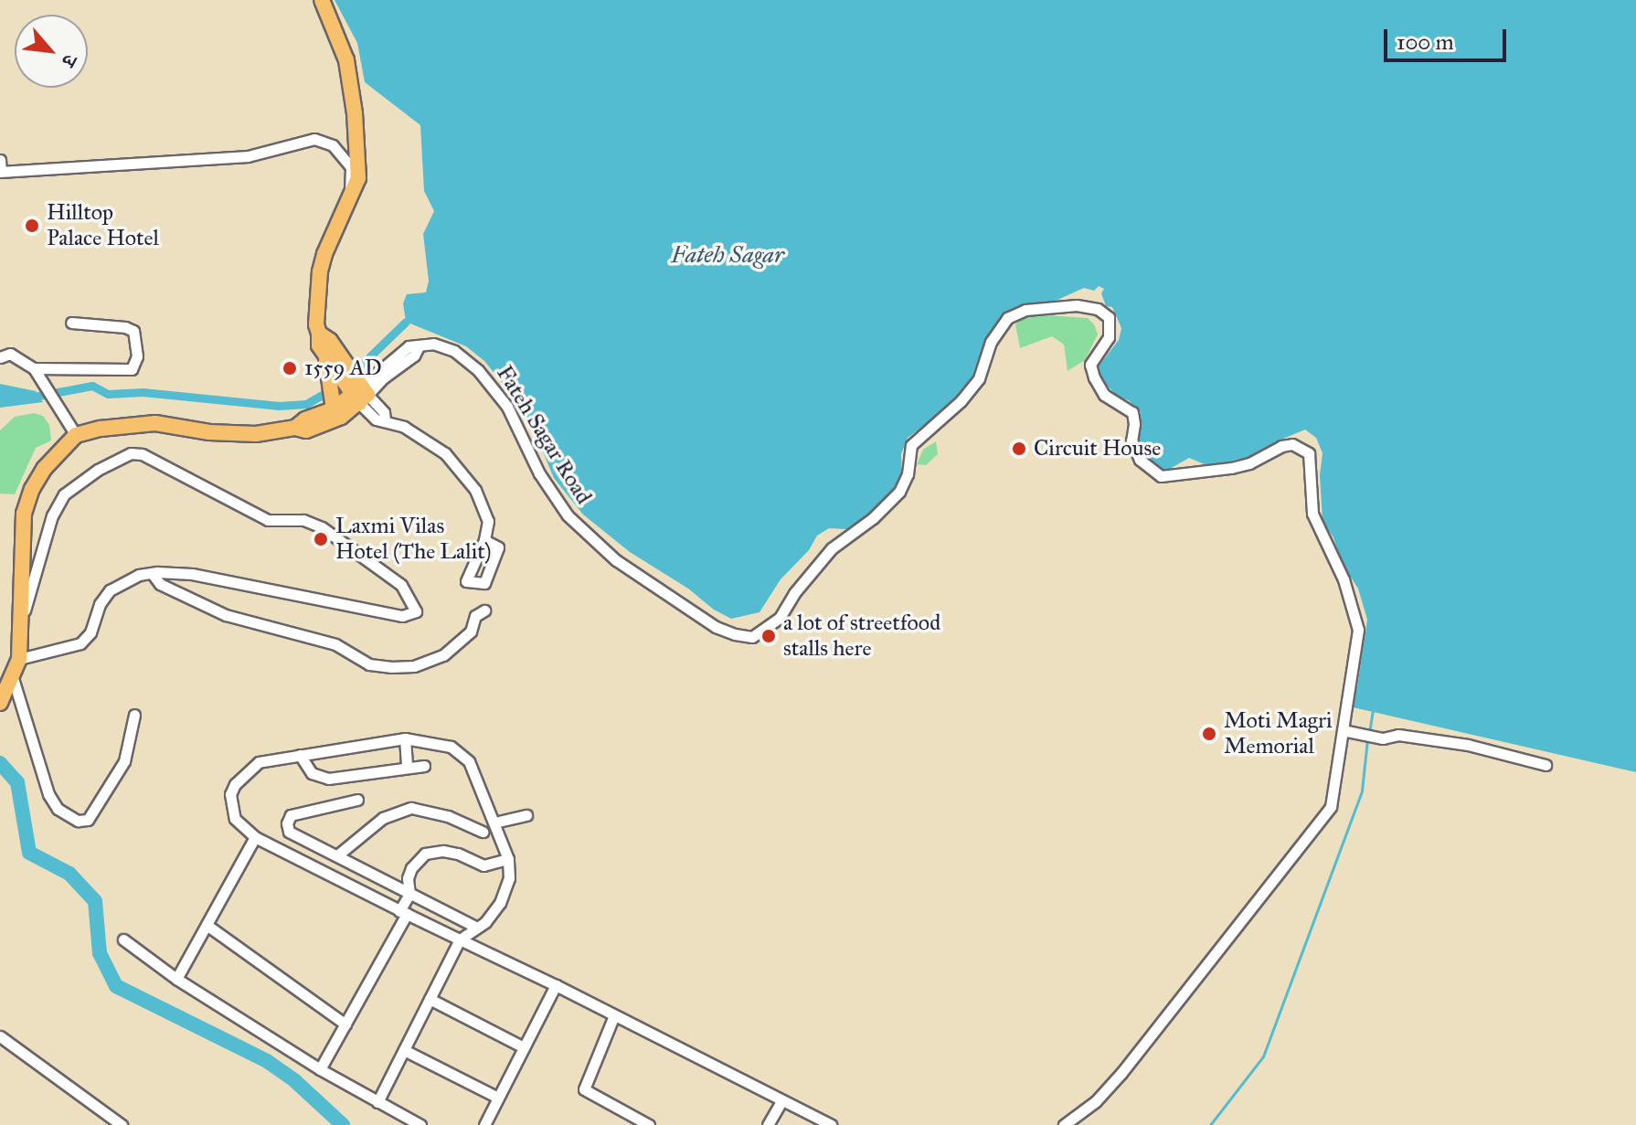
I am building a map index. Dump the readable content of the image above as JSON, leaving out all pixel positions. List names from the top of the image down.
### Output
{
  "streets": {
    "street": ["Fateh Sagar Road"]
  },
  "water": ["Fateh Sagar"],
  "places": [
    "Hilltop Palace Hotel",
    "1559 AD",
    "Circuit House",
    "Laxmi Vilas Hotel (The Lalit)",
    "a lot of streetfood stalls here",
    "Moti Magri Memorial"
  ],
  "scale_bar": "100 m",
  "north": "bottom right"
}
